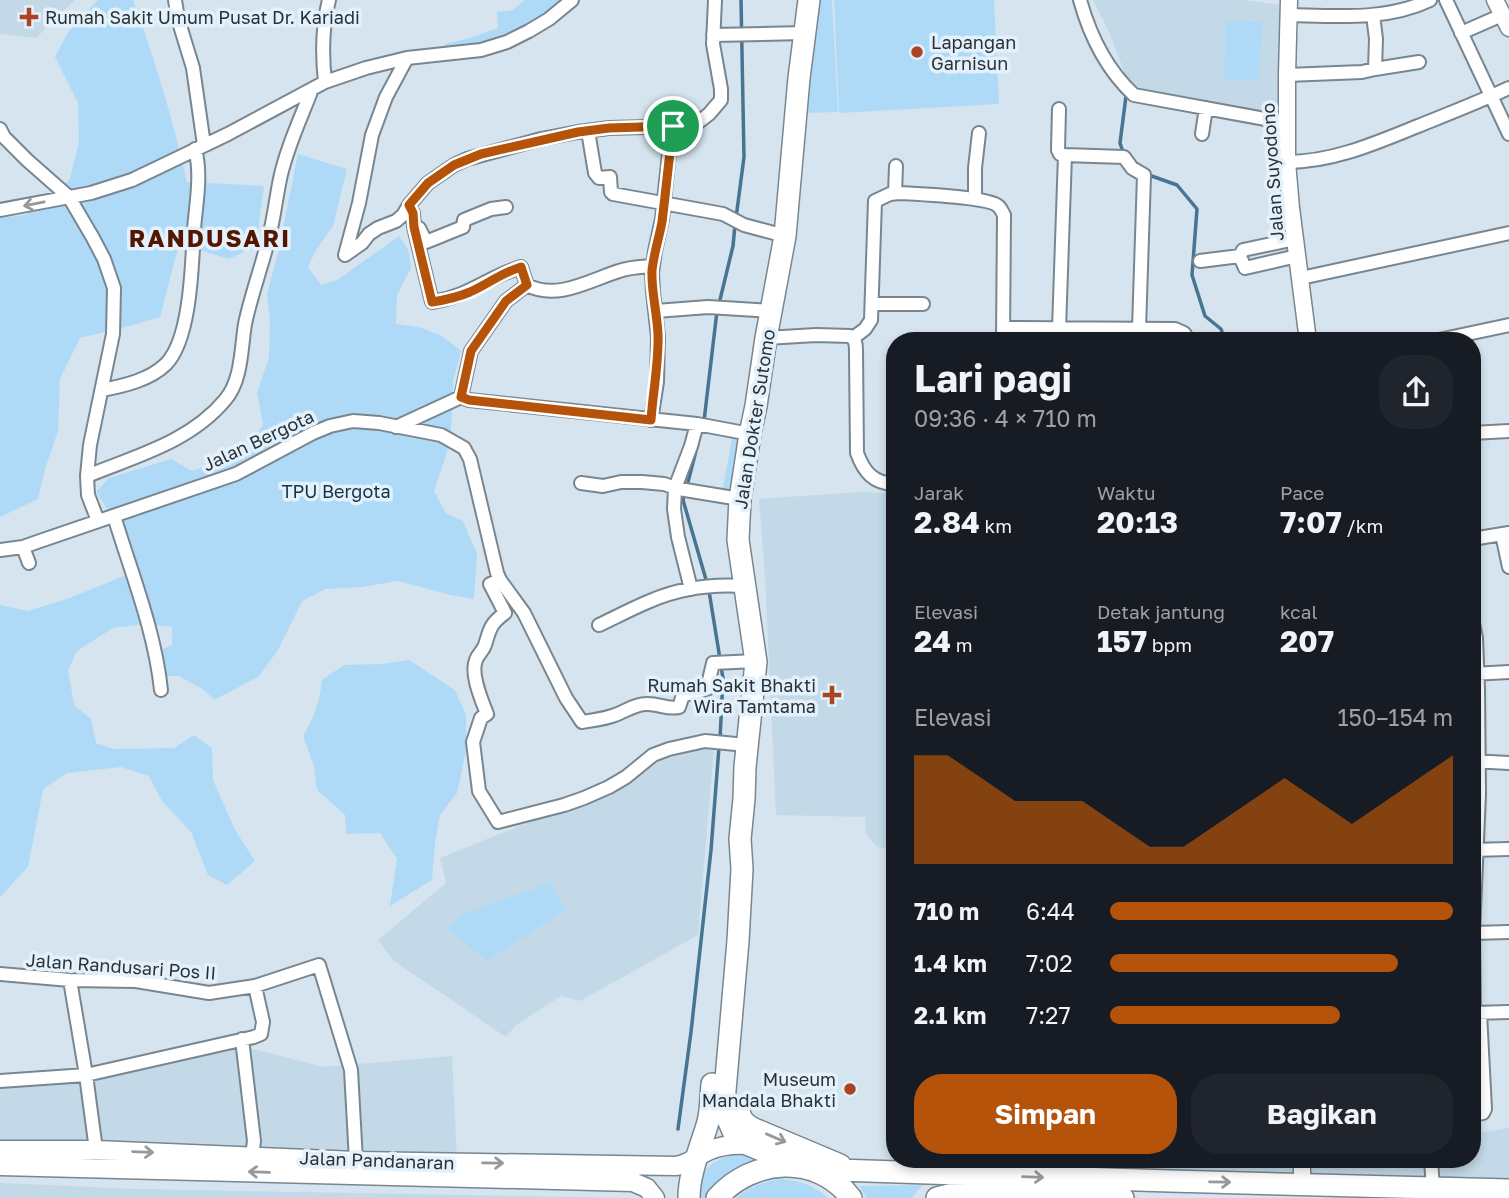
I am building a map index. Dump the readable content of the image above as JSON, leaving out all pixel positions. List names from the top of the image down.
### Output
{
  "streets": {
    "highway": ["Jalan Dokter Sutomo"],
    "main road": ["Jalan Pandanaran"],
    "street": ["Jalan Suyodono", "Jalan Bergota", "Jalan Randusari Pos II"]
  },
  "crossings": [
    ["Jalan Dokter Sutomo", "Jalan Pandanaran"],
    ["Jalan Randusari Pos II", "Jalan Pandanaran"]
  ],
  "districts": ["RANDUSARI"],
  "parks": ["TPU Bergota"],
  "places": {
    "health": ["Rumah Sakit Umum Pusat Dr. Kariadi", "Rumah Sakit Bhakti Wira Tamtama"],
    "other": ["Lapangan Garnisun", "Museum Mandala Bhakti"]
  },
  "page": {
    "heading": ["Lari pagi", "09:36 · 4 × 710 m"],
    "stats": [
      ["Jarak", "2.84 km"],
      ["Waktu", "20:13"],
      ["Pace", "7:07 /km"],
      ["Elevasi", "24 m"],
      ["Detak jantung", "157 bpm"],
      ["kcal", "207"]
    ],
    "chart": ["Elevasi", "150–154 m"],
    "list": [
      {
        "name": "710 m",
        "note": "6:44"
      },
      {
        "name": "1.4 km",
        "note": "7:02"
      },
      {
        "name": "2.1 km",
        "note": "7:27"
      }
    ],
    "buttons": ["Simpan", "Bagikan"]
  }
}
